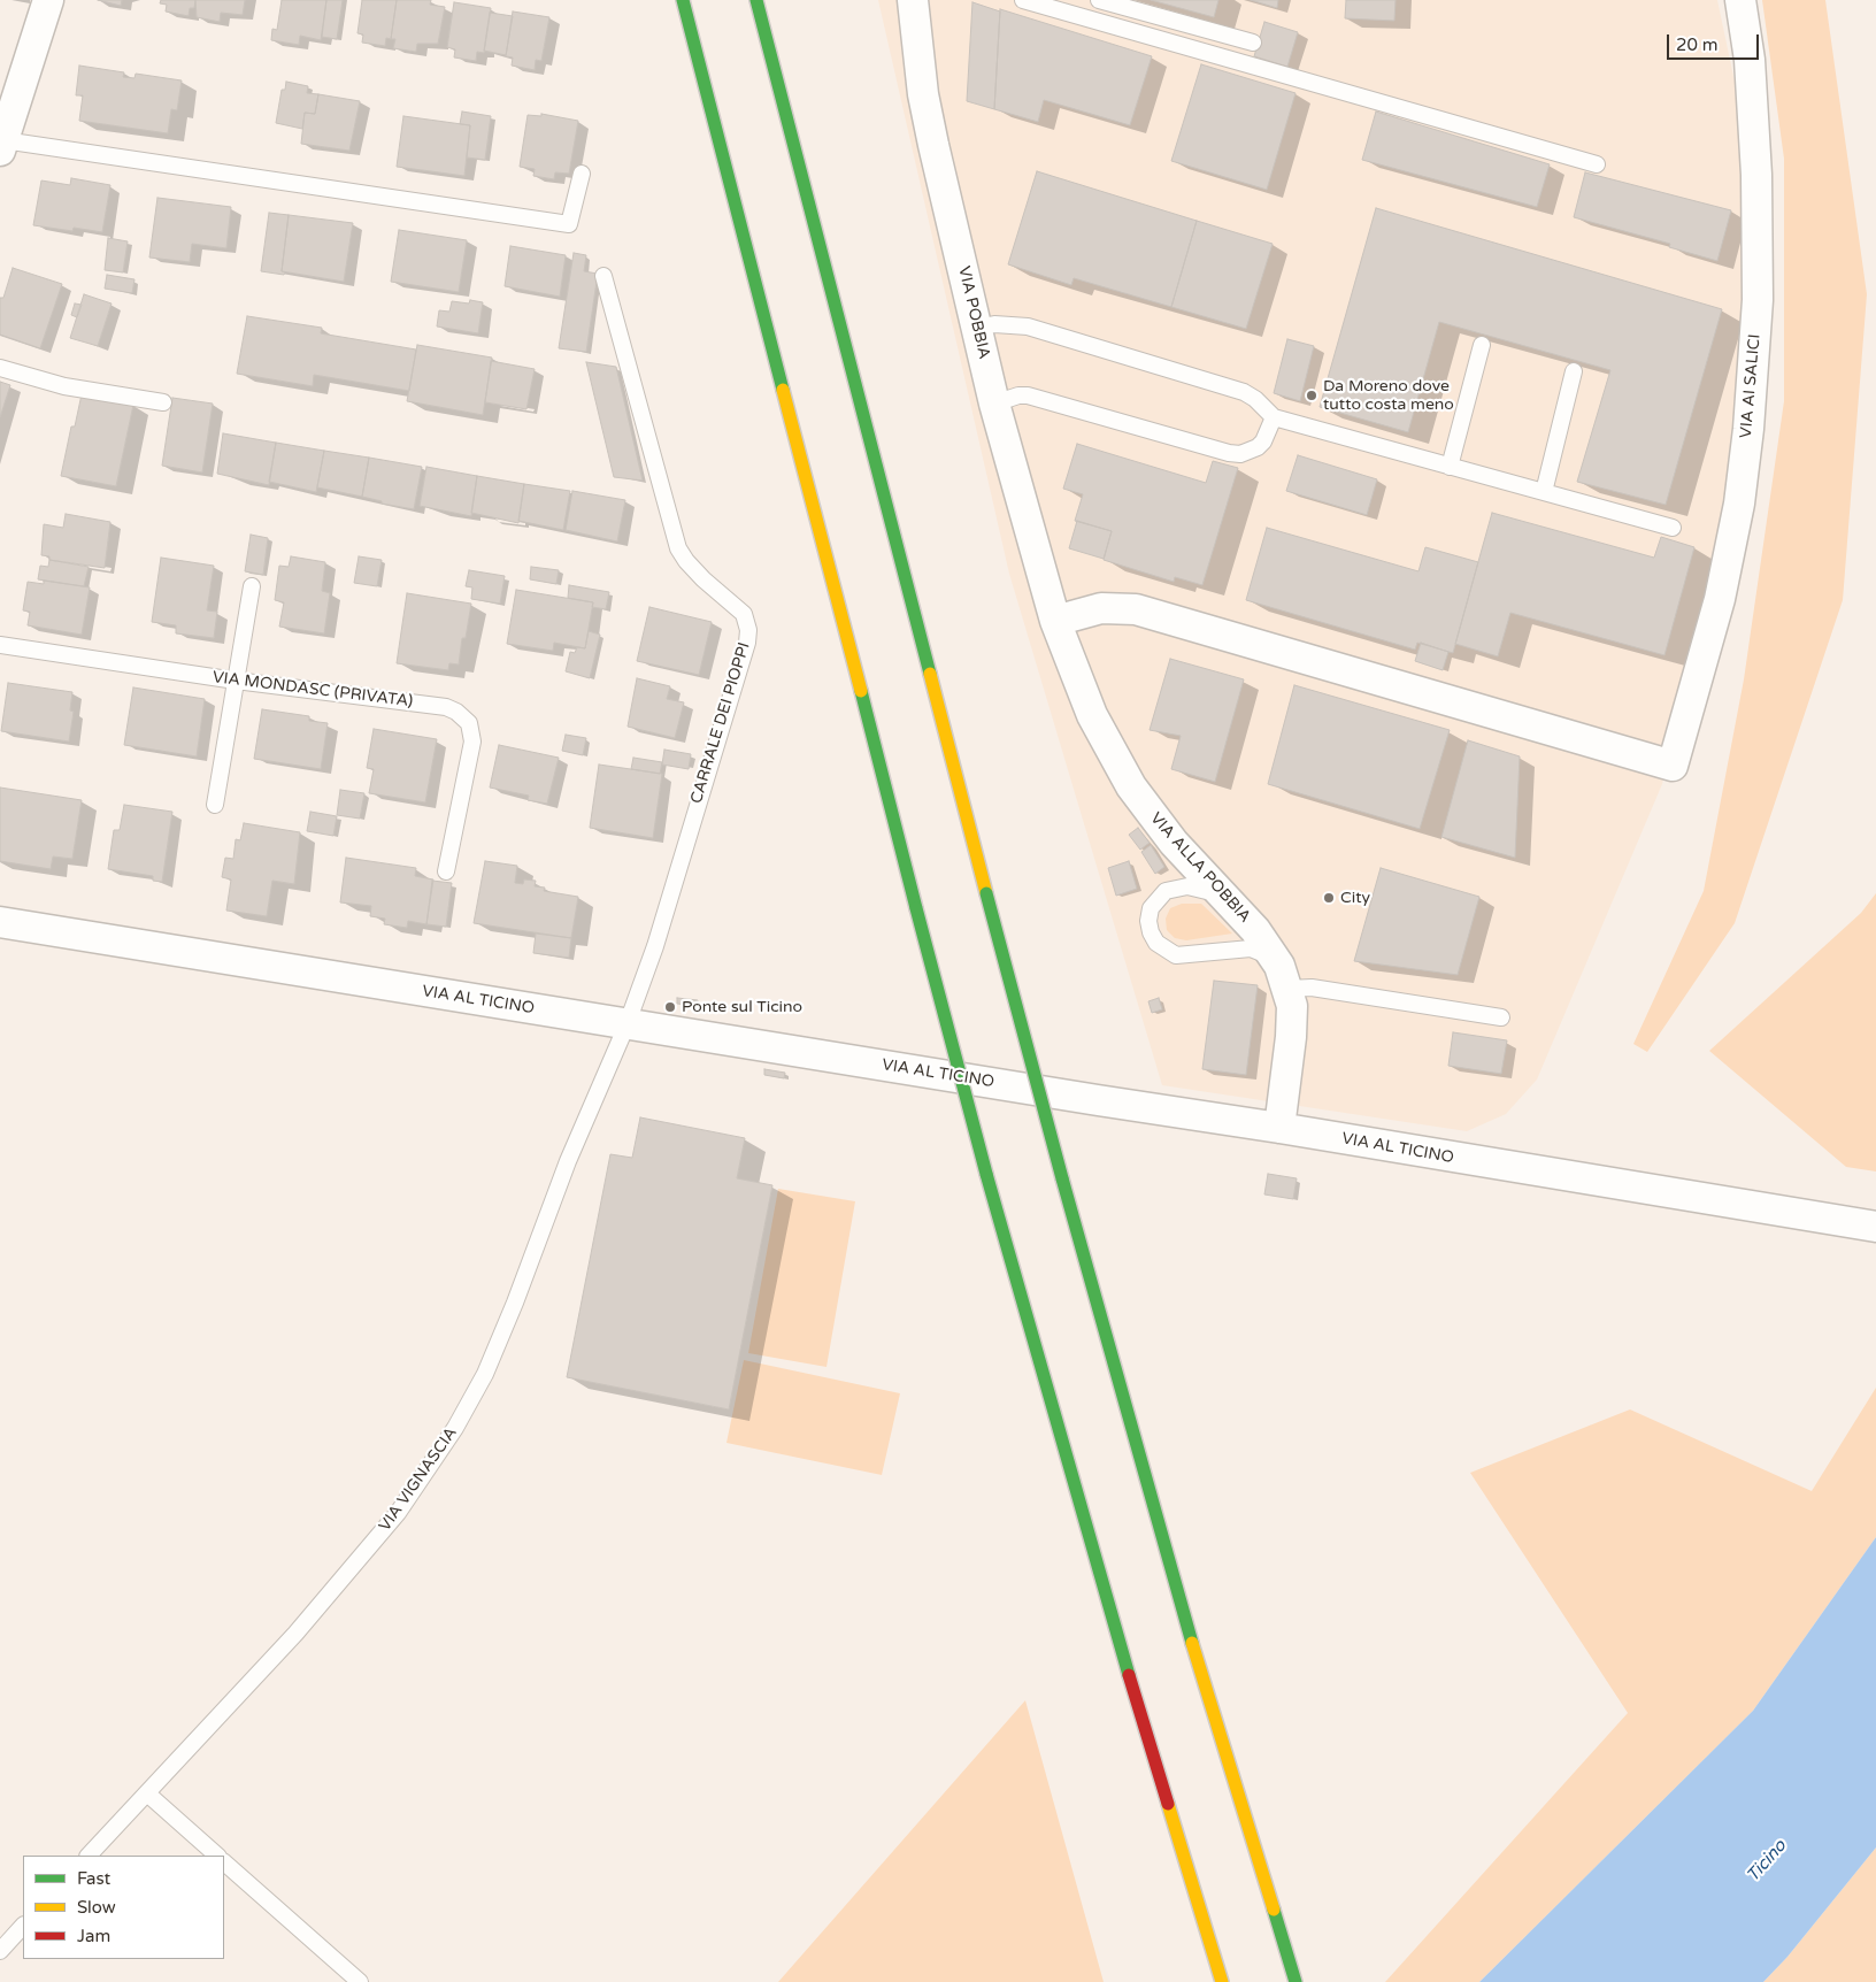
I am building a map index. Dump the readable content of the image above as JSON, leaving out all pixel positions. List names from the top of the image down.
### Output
{
  "streets": {
    "street": [
      "VIA POBBIA",
      "VIA AI SALICI",
      "VIA ALLA POBBIA",
      "VIA AL TICINO"
    ],
    "lane": ["VIA MONDASC (PRIVATA)", "CARRALE DEI PIOPPI", "VIA VIGNASCIA"]
  },
  "crossings": [
    ["VIA POBBIA", "VIA AI SALICI"],
    ["VIA POBBIA", "VIA ALLA POBBIA"],
    ["VIA AI SALICI", "VIA ALLA POBBIA"],
    ["CARRALE DEI PIOPPI", "VIA AL TICINO"],
    ["CARRALE DEI PIOPPI", "VIA VIGNASCIA"],
    ["VIA ALLA POBBIA", "VIA AL TICINO"],
    ["VIA AL TICINO", "VIA VIGNASCIA"]
  ],
  "water": ["Ticino"],
  "places": ["Da Moreno dove tutto costa meno", "City", "Ponte sul Ticino"],
  "legend": ["Fast", "Slow", "Jam"],
  "scale_bar": "20 m"
}
